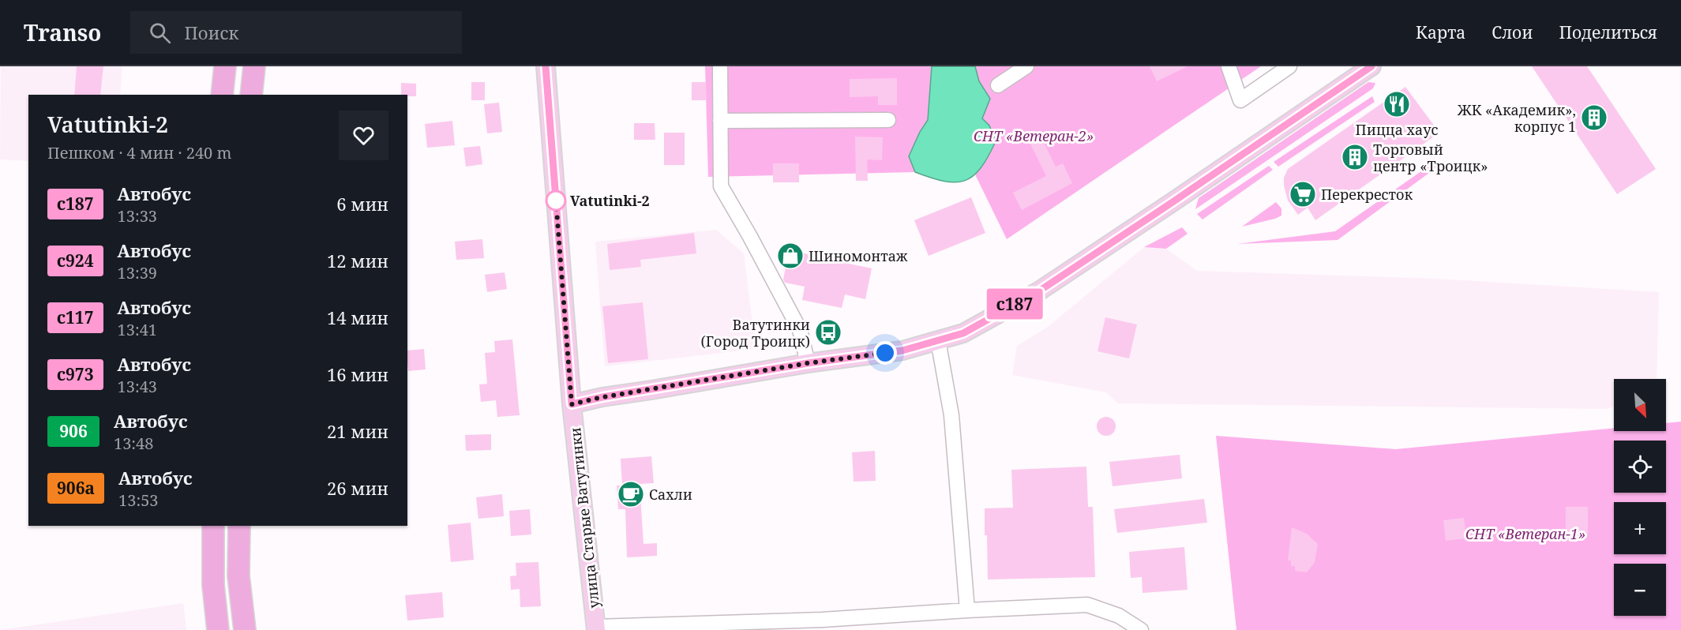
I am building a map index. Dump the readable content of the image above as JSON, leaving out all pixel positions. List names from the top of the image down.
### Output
{
  "streets": {
    "main road": ["улица Старые Ватутинки"]
  },
  "parks": ["СНТ «Ветеран-2»", "СНТ «Ветеран-1»"],
  "places": {
    "restaurant": ["Пицца хаус"],
    "building": ["ЖК «Академик», корпус 1", "Торговый центр «Троицк»"],
    "supermarket": ["Перекресток"],
    "other": ["Vatutinki-2"],
    "shop": ["Шиномонтаж"],
    "bus stop": ["Ватутинки (Город Троицк)"],
    "cafe": ["Сахли"]
  },
  "lines": ["bus line с187"],
  "north": "bottom right",
  "page": {
    "header": "Transo",
    "search": "Поиск",
    "nav": ["Карта", "Слои", "Поделиться"],
    "on_map": "с187",
    "heading": ["Vatutinki-2", "Пешком · 4 мин · 240 m"],
    "list": [
      {
        "mark": "с187",
        "name": "Автобус",
        "note": "13:33",
        "value": "6 мин"
      },
      {
        "mark": "с924",
        "name": "Автобус",
        "note": "13:39",
        "value": "12 мин"
      },
      {
        "mark": "с117",
        "name": "Автобус",
        "note": "13:41",
        "value": "14 мин"
      },
      {
        "mark": "с973",
        "name": "Автобус",
        "note": "13:43",
        "value": "16 мин"
      },
      {
        "mark": "906",
        "name": "Автобус",
        "note": "13:48",
        "value": "21 мин"
      },
      {
        "mark": "906а",
        "name": "Автобус",
        "note": "13:53",
        "value": "26 мин"
      }
    ],
    "map_buttons": ["+", "−"]
  }
}
